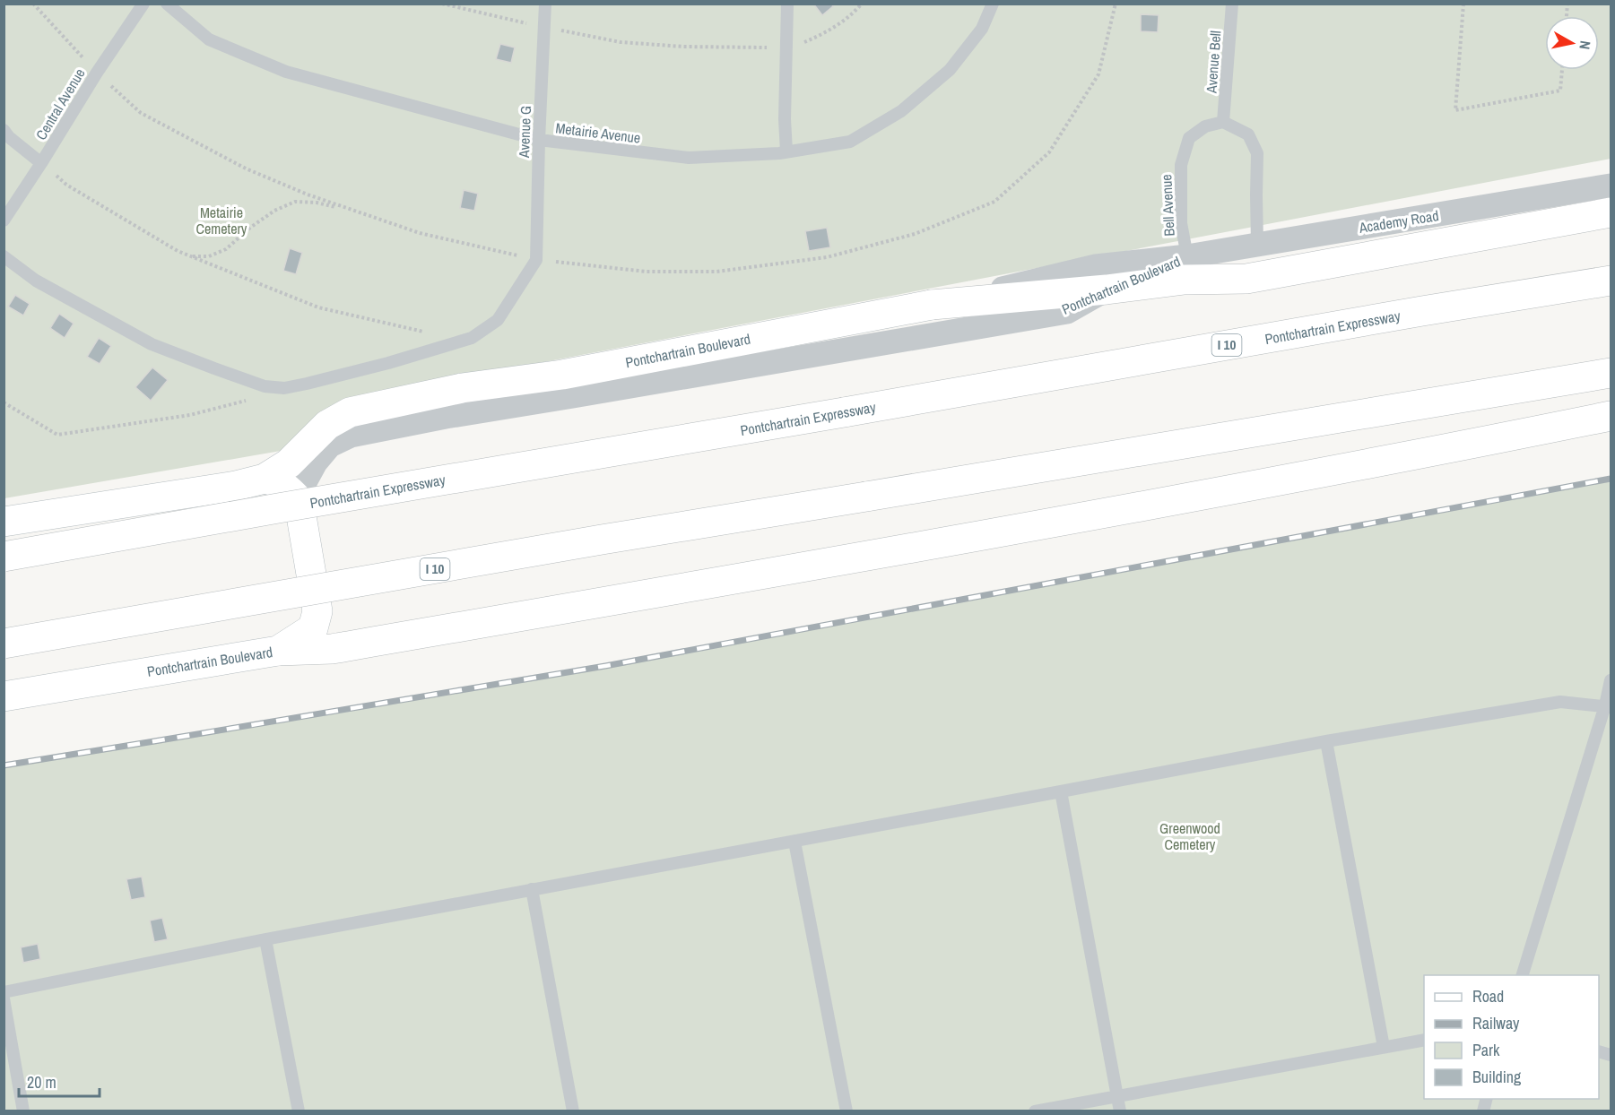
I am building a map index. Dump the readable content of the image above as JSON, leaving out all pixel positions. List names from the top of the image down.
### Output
{
  "streets": {
    "main road": ["Pontchartrain Boulevard", "Pontchartrain Expressway", "I 10"],
    "street": ["Academy Road"],
    "lane": [
      "Avenue Bell",
      "Central Avenue",
      "Avenue G",
      "Metairie Avenue",
      "Bell Avenue"
    ]
  },
  "crossings": [
    ["Avenue Bell", "Bell Avenue"],
    ["Avenue G", "Metairie Avenue"],
    ["Bell Avenue", "Academy Road"],
    ["Bell Avenue", "Pontchartrain Boulevard"],
    ["Academy Road", "Pontchartrain Boulevard"]
  ],
  "parks": ["Metairie Cemetery", "Greenwood Cemetery"],
  "legend": [
    "Road",
    "Railway",
    "Park",
    "Building"
  ],
  "scale_bar": "20 m",
  "north": "right"
}
